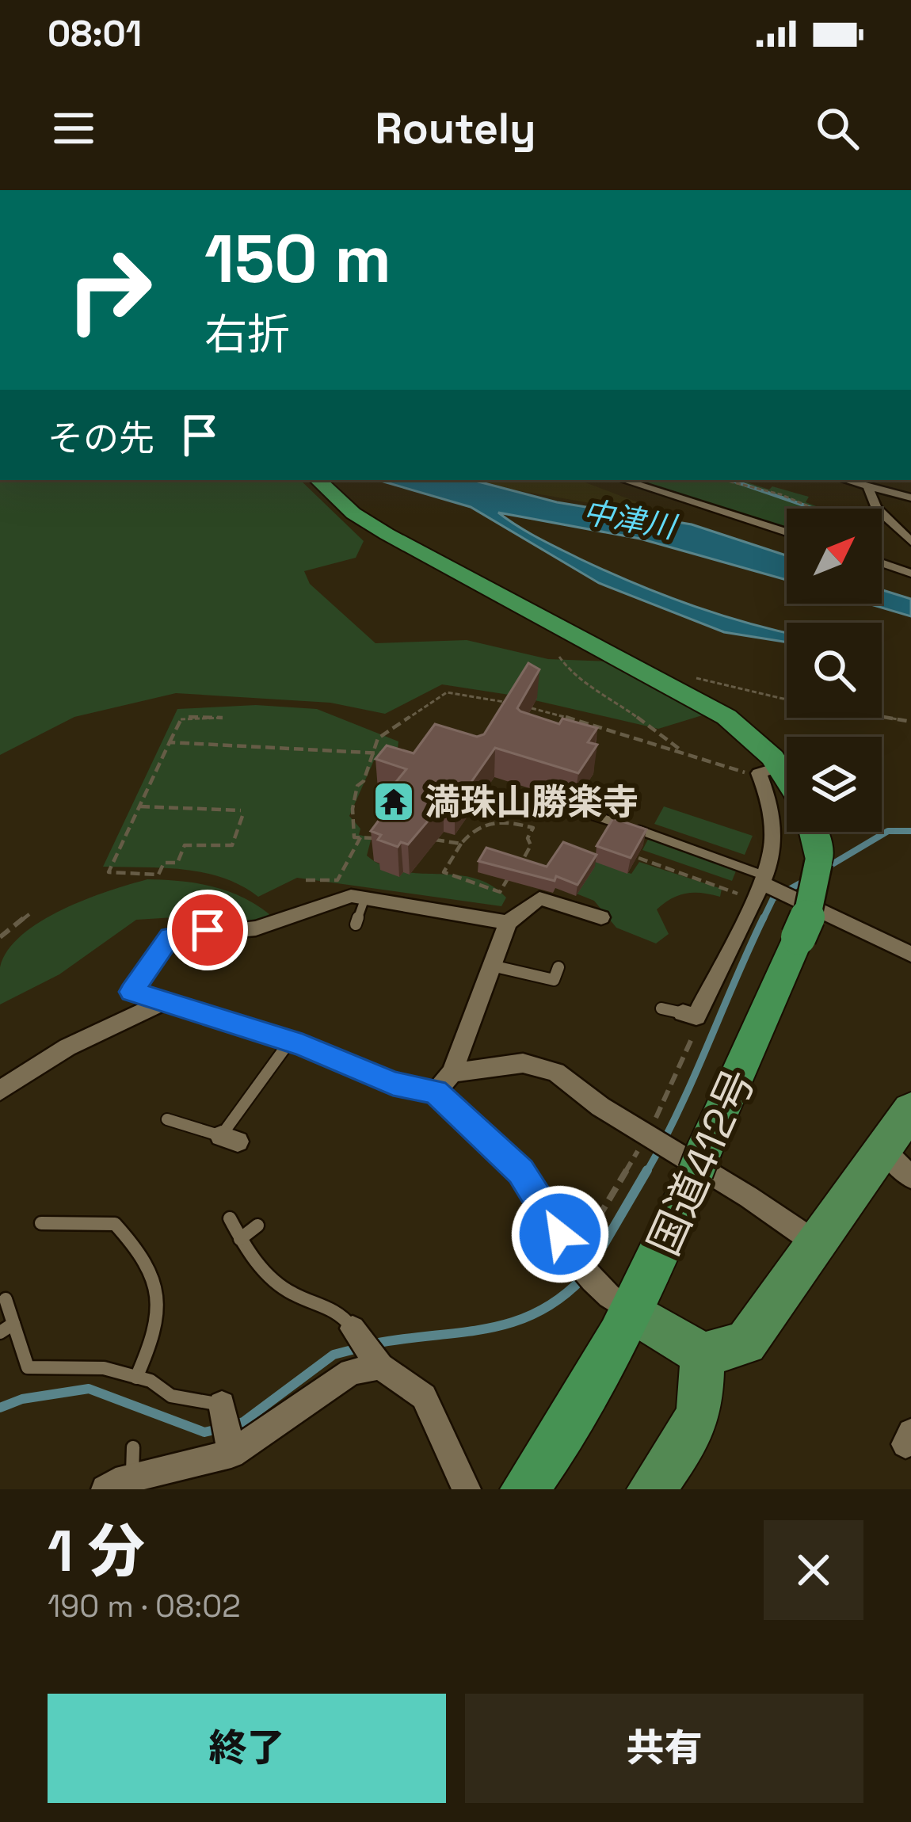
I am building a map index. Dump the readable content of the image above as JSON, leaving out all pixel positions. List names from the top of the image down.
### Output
{
  "streets": {
    "highway": ["国道412号"]
  },
  "water": ["中津川"],
  "places": {
    "temple": ["満珠山勝楽寺"]
  },
  "north": "top right",
  "page": {
    "status": "08:01",
    "header": "Routely",
    "turn": ["150 m", "右折"],
    "then": "その先",
    "heading": ["1 分", "190 m · 08:02"],
    "buttons": ["終了", "共有"]
  }
}
